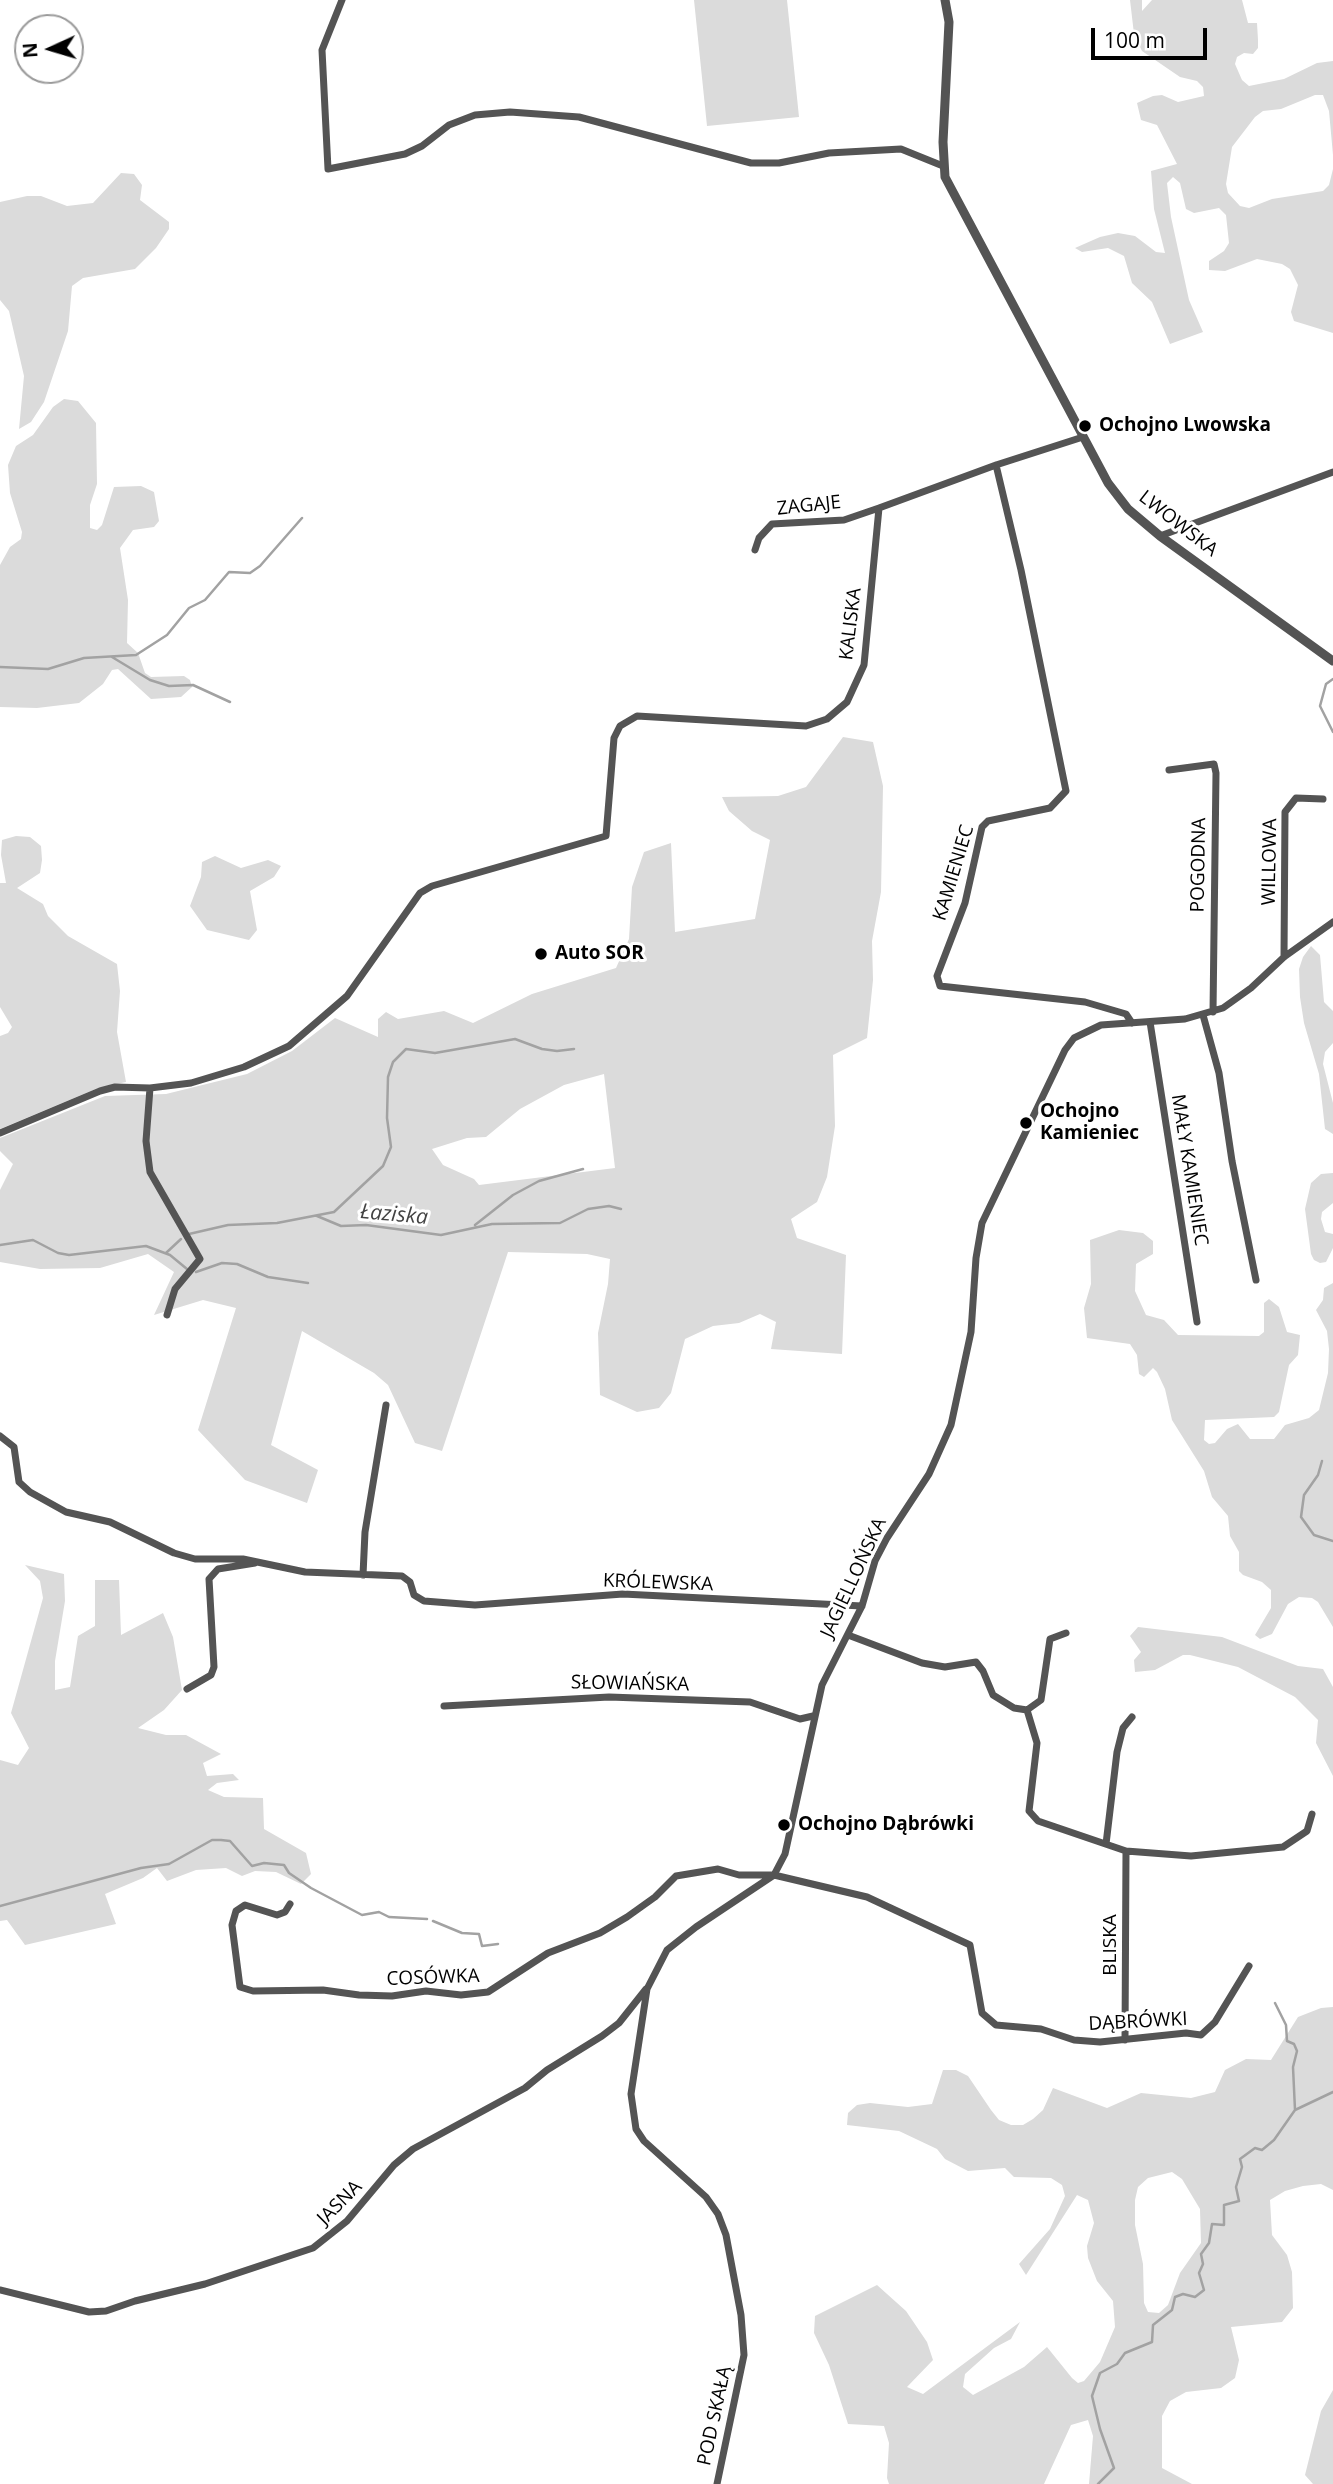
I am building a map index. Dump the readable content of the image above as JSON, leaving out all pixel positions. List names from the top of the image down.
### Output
{
  "streets": {
    "street": [
      "ZAGAJE",
      "LWOWSKA",
      "KALISKA",
      "WILLOWA",
      "POGODNA",
      "KAMIENIEC",
      "MAŁY KAMIENIEC",
      "JAGIELLOŃSKA",
      "KRÓLEWSKA",
      "SŁOWIAŃSKA",
      "BLISKA",
      "COSÓWKA",
      "DĄBRÓWKI",
      "JASNA",
      "POD SKAŁĄ"
    ]
  },
  "crossings": [
    ["ZAGAJE", "KALISKA"],
    ["WILLOWA", "JAGIELLOŃSKA"],
    ["POGODNA", "JAGIELLOŃSKA"],
    ["KAMIENIEC", "JAGIELLOŃSKA"],
    ["MAŁY KAMIENIEC", "JAGIELLOŃSKA"],
    ["JAGIELLOŃSKA", "KRÓLEWSKA"],
    ["JAGIELLOŃSKA", "SŁOWIAŃSKA"],
    ["JAGIELLOŃSKA", "COSÓWKA"],
    ["JAGIELLOŃSKA", "DĄBRÓWKI"],
    ["BLISKA", "DĄBRÓWKI"],
    ["COSÓWKA", "DĄBRÓWKI"],
    ["JASNA", "POD SKAŁĄ"]
  ],
  "water": ["Łaziska"],
  "places": [
    "Ochojno Lwowska",
    "Auto SOR",
    "Ochojno Kamieniec",
    "Ochojno Dąbrówki"
  ],
  "scale_bar": "100 m",
  "north": "left"
}
